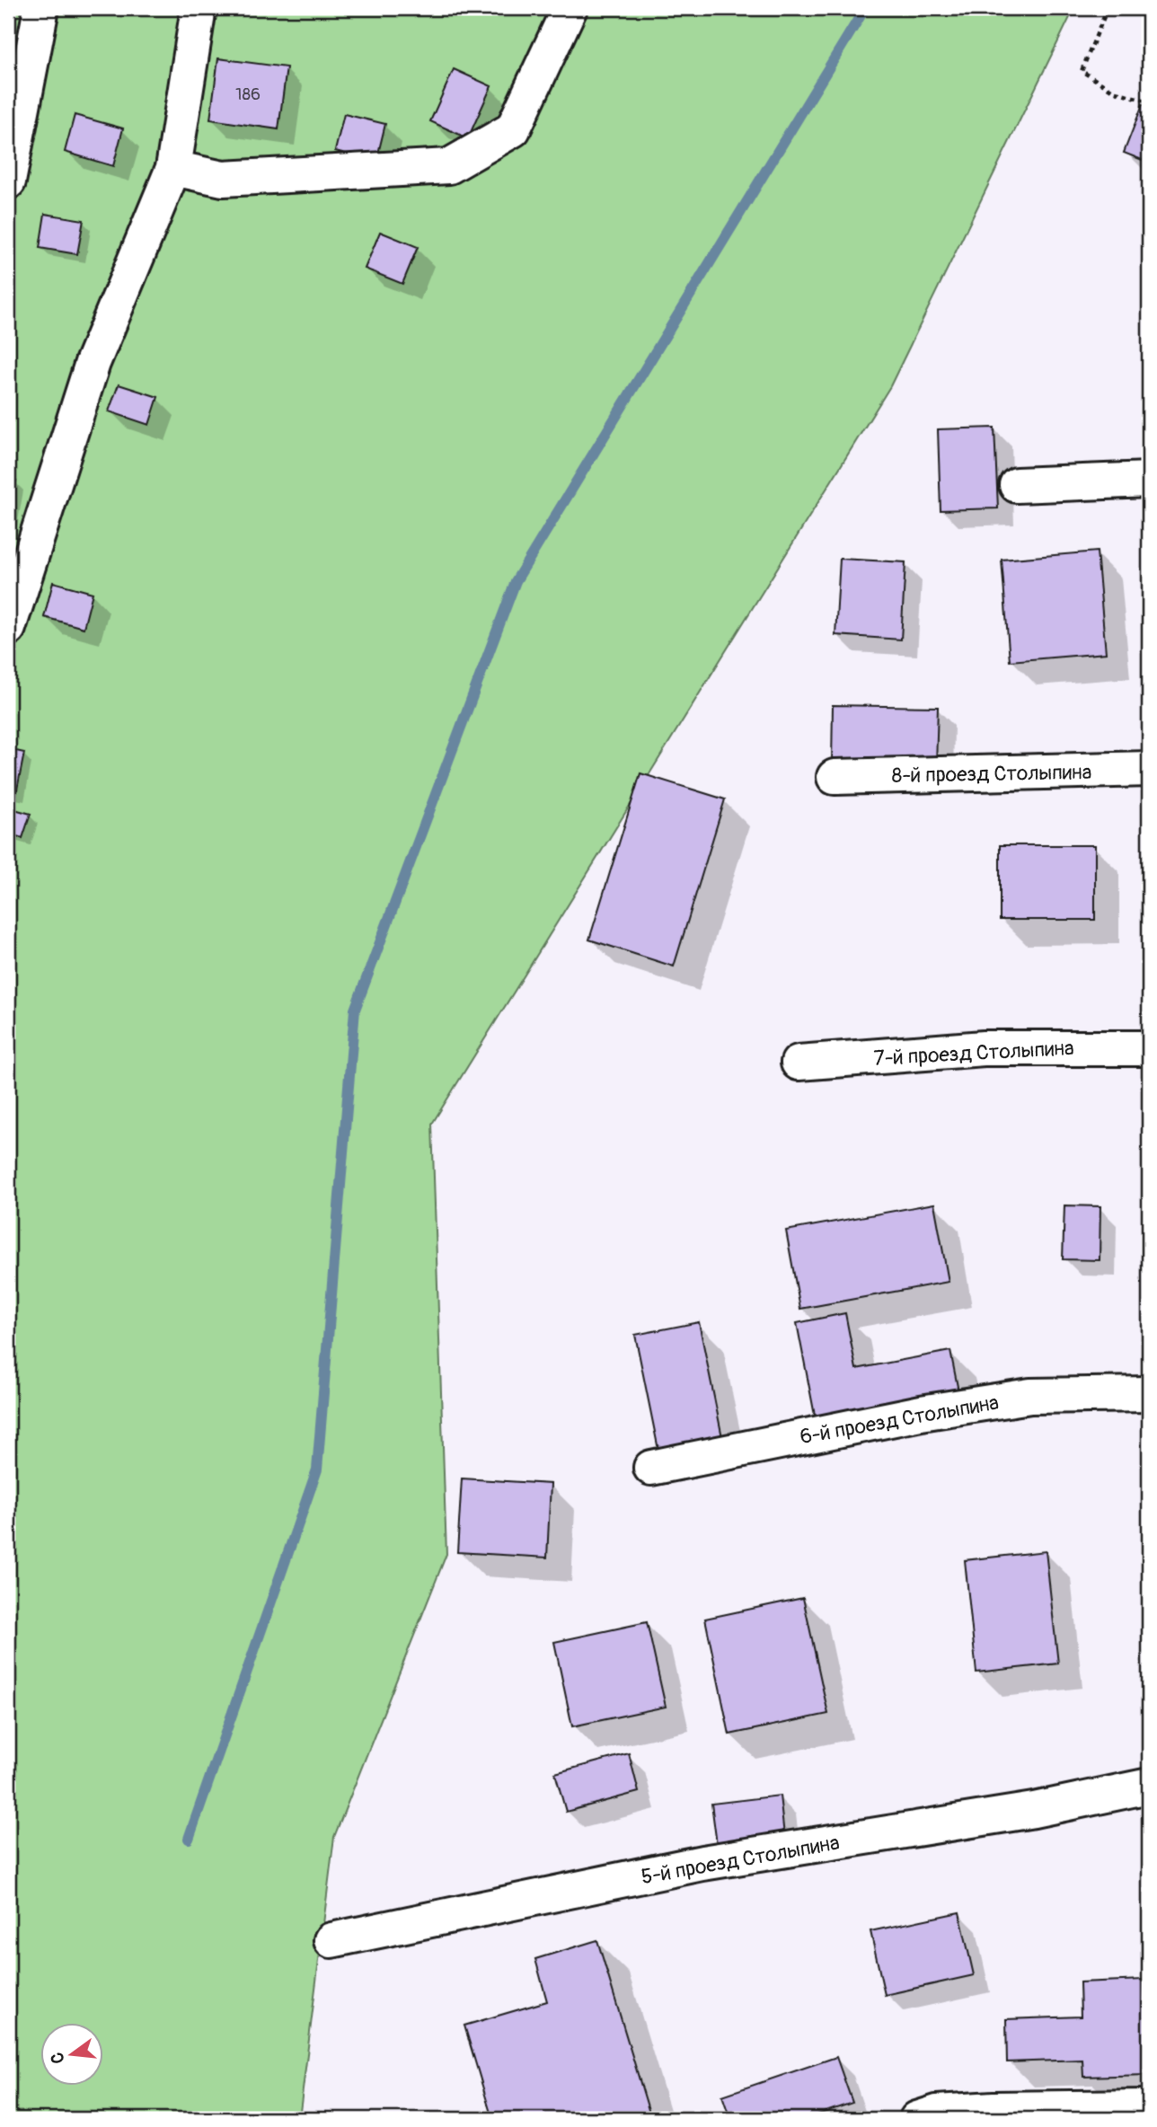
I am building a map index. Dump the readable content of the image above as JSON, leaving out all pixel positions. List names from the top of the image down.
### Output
{
  "streets": {
    "street": [
      "8-й проезд Столыпина",
      "7-й проезд Столыпина",
      "6-й проезд Столыпина",
      "5-й проезд Столыпина"
    ]
  },
  "house_numbers": ["186"],
  "north": "left"
}
